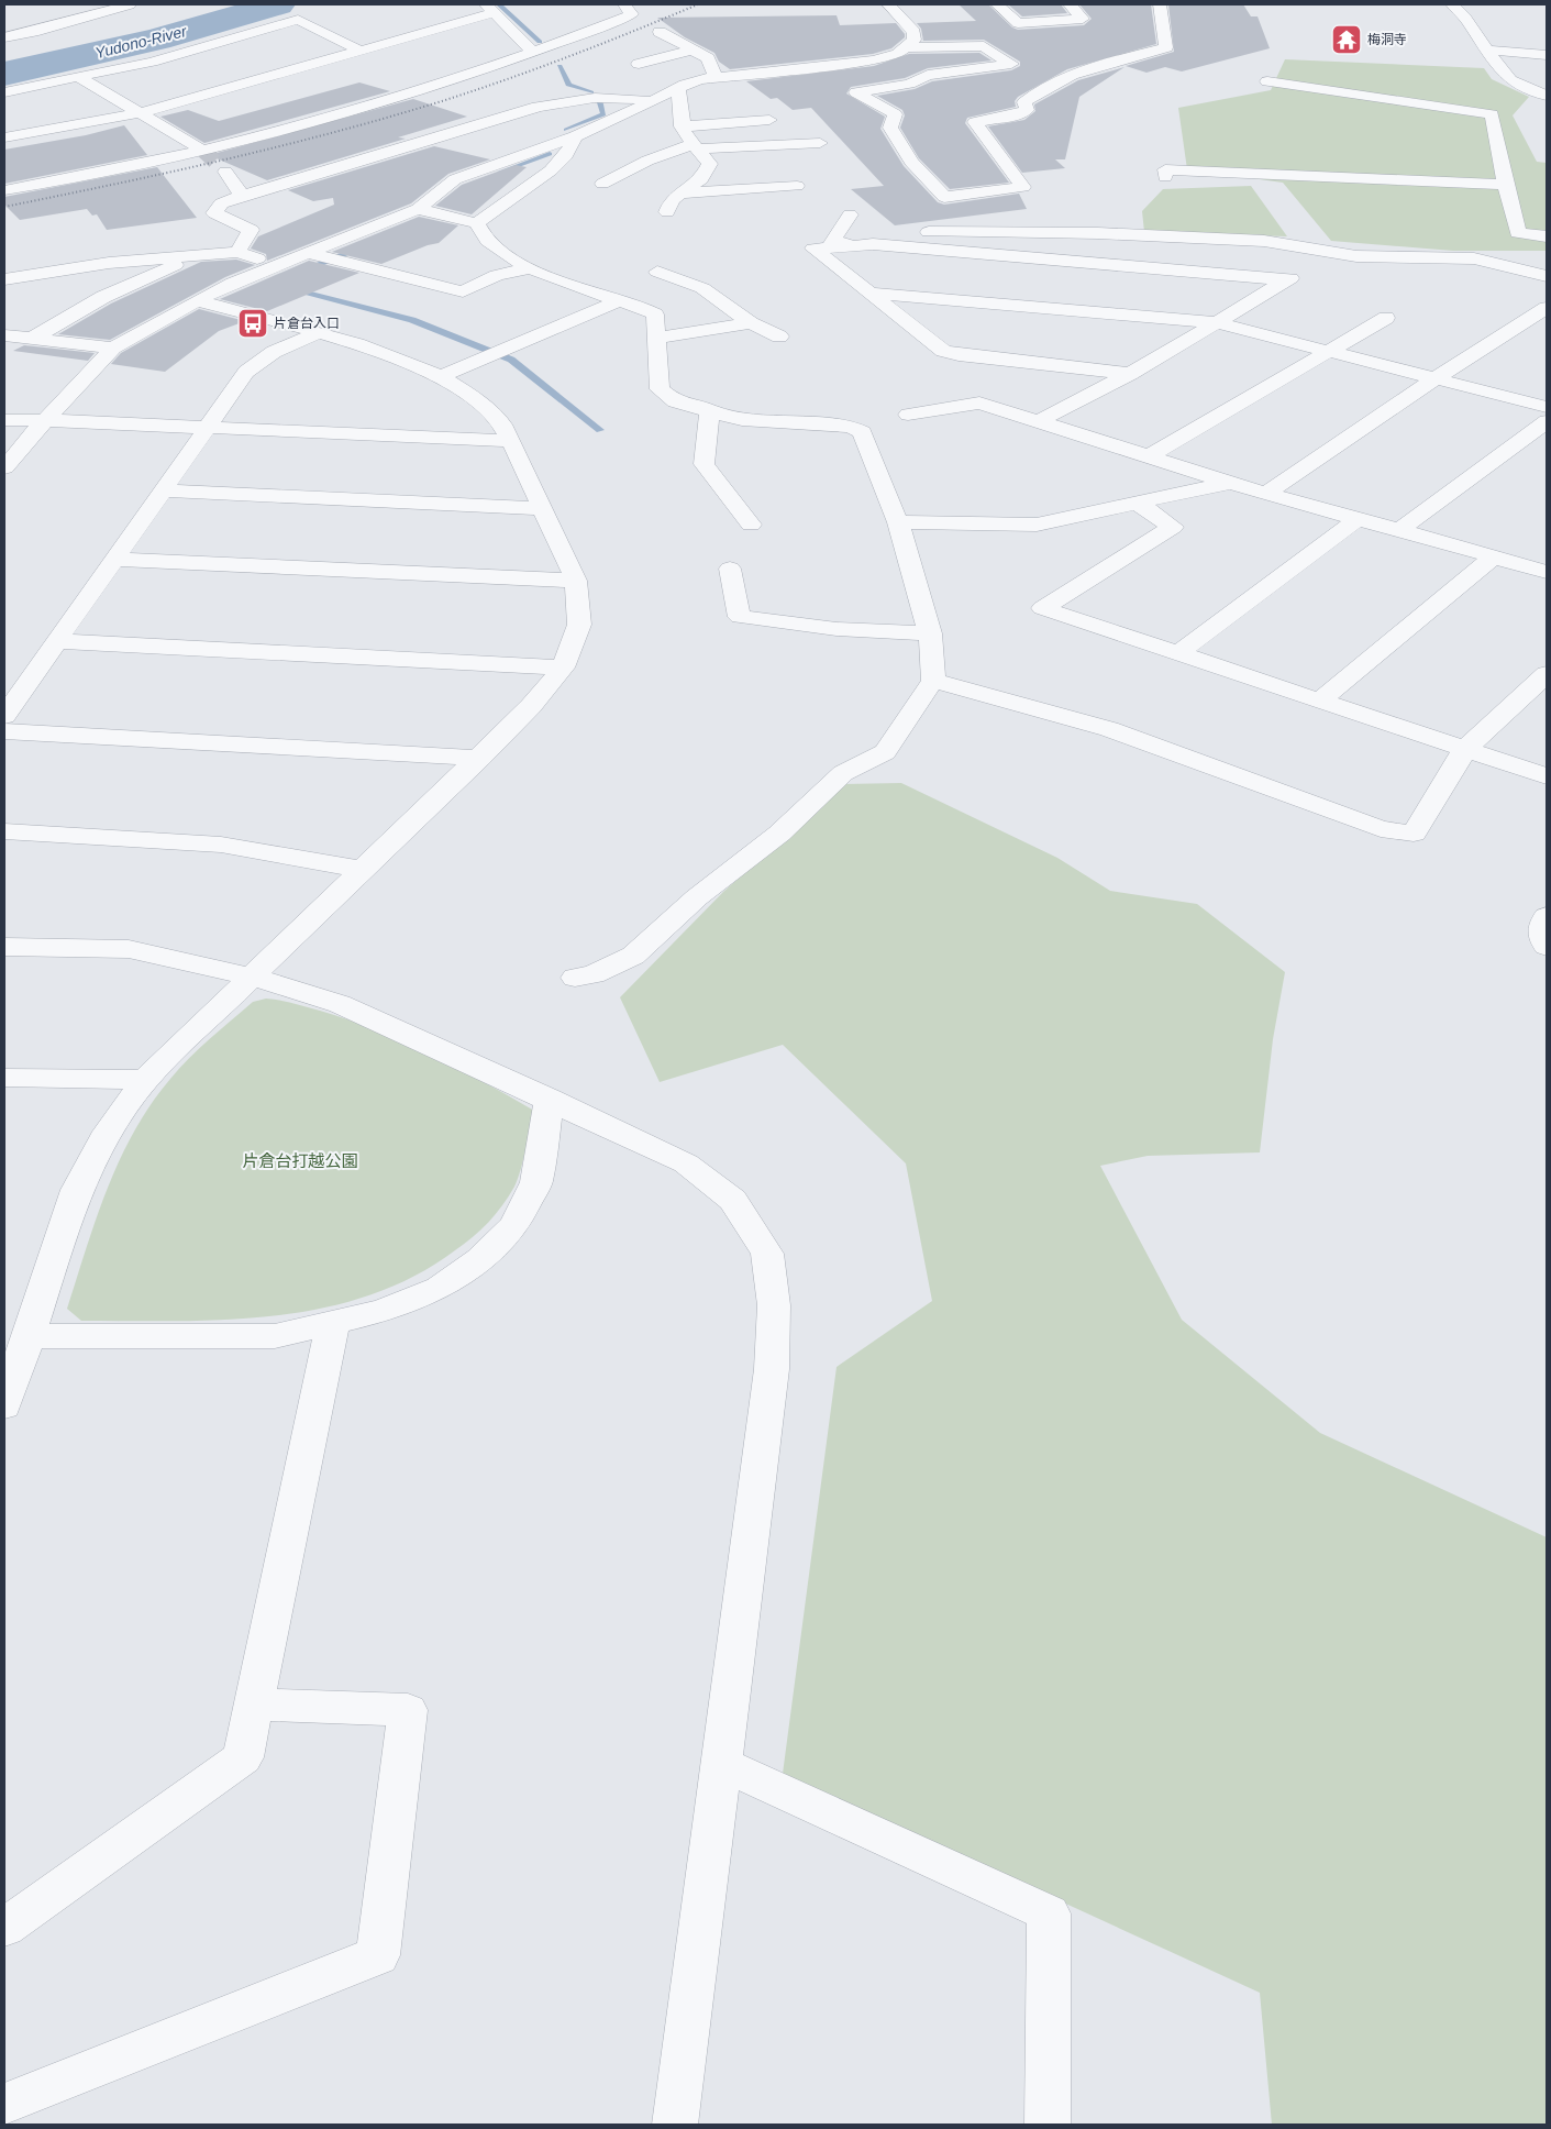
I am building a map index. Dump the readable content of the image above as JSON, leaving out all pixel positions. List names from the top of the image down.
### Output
{
  "water": ["Yudono-River"],
  "parks": ["片倉台打越公園"],
  "places": {
    "temple": ["梅洞寺"],
    "bus stop": ["片倉台入口"]
  }
}
